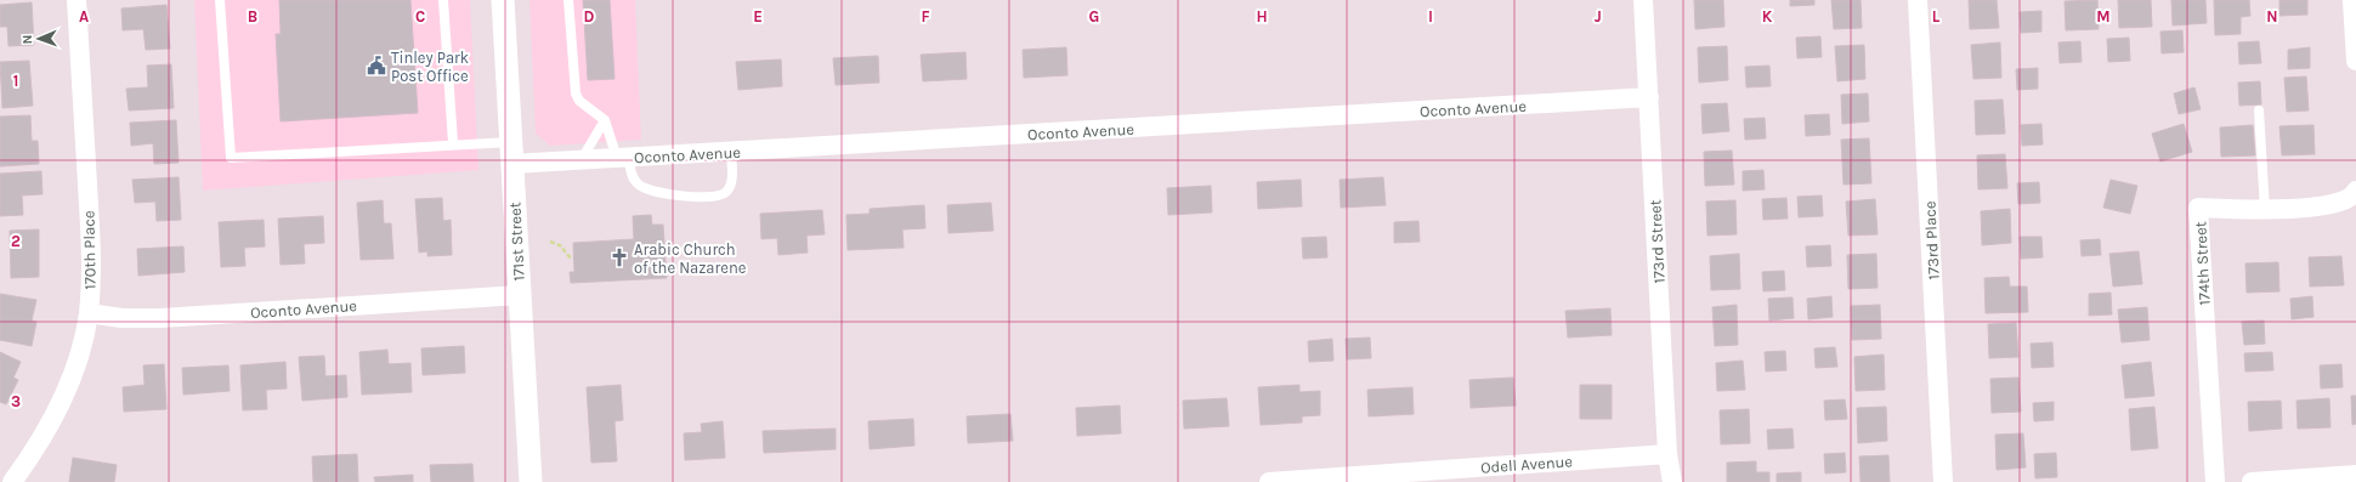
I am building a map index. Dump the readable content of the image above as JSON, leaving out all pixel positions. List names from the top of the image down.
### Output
{
  "streets": {
    "street": [
      "Oconto Avenue",
      "173rd Place",
      "171st Street",
      "173rd Street",
      "170th Place",
      "174th Street",
      "Odell Avenue"
    ]
  },
  "crossings": [
    ["Oconto Avenue", "171st Street"],
    ["Oconto Avenue", "173rd Street"],
    ["Oconto Avenue", "170th Place"],
    ["173rd Street", "Odell Avenue"]
  ],
  "places": {
    "public building": ["Tinley Park Post Office"],
    "church": ["Arabic Church of the Nazarene"]
  },
  "north": "left",
  "grid": {
    "columns": [
      "A",
      "B",
      "C",
      "D",
      "E",
      "F",
      "G",
      "H",
      "I",
      "J",
      "K",
      "L",
      "M",
      "N"
    ],
    "rows": ["1", "2", "3"]
  }
}
